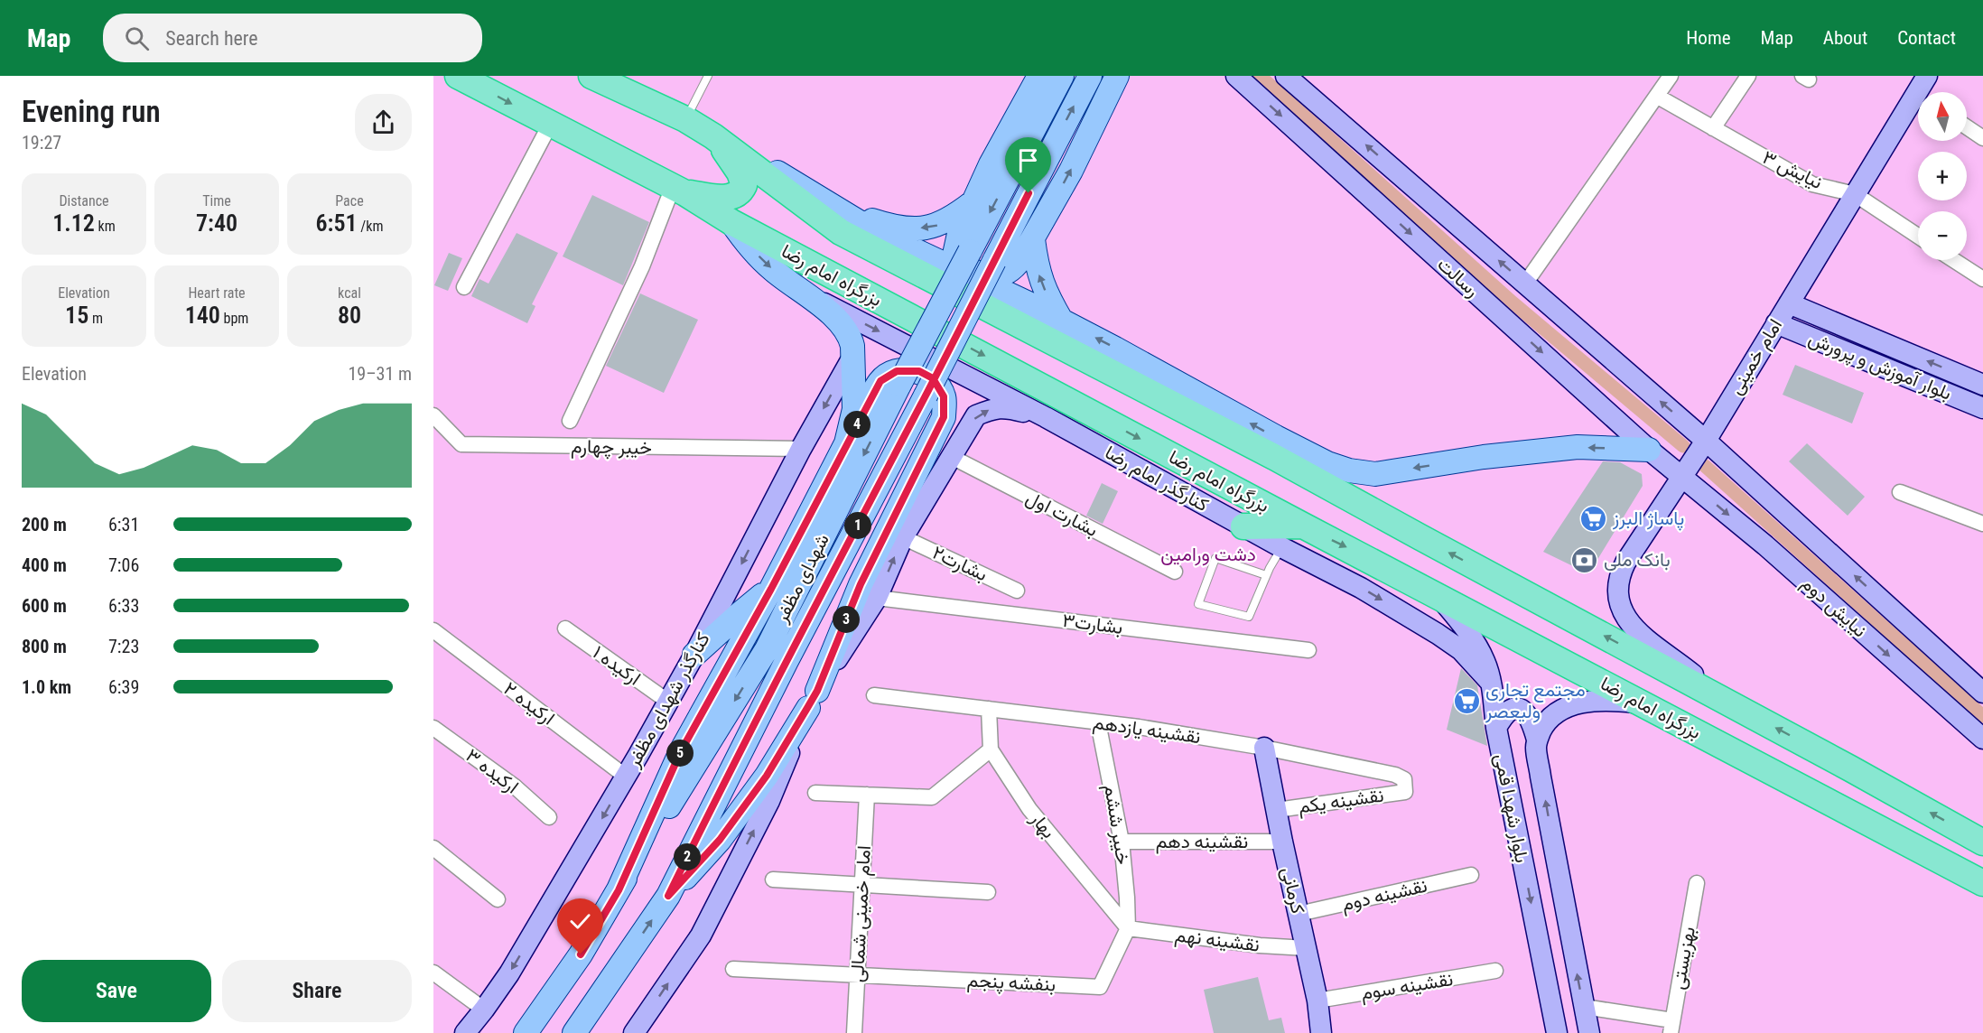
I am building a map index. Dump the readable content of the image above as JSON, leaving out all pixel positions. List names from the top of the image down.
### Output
{
  "streets": {
    "highway": ["بزرگراه امام رضا"],
    "main road": [
      "رسالت",
      "امام خمینی",
      "بلوار آموزش و پرورش",
      "کنارگذر امام رضا",
      "شهدای مظفر",
      "نیایش دوم",
      "کنارگذر شهدای مظفر",
      "بلوار شهدا قمی",
      "کرمانی"
    ],
    "street": [
      "نیایش ۳",
      "خیبر چهارم",
      "بشارت اول",
      "بشارت۲",
      "بشارت۳",
      "ارکیده ۱",
      "ارکیده ۲",
      "نقشینه یازدهم",
      "ارکیده ۳",
      "نقشینه یکم",
      "خیبر ششم",
      "بهار",
      "نقشینه دهم",
      "نقشینه دوم",
      "امام خمینی شمالی",
      "نقشینه نهم",
      "بهزیستی",
      "بنفشه پنجم",
      "نقشینه سوم"
    ]
  },
  "crossings": [
    ["نیایش ۳", "امام خمینی"],
    ["بزرگراه امام رضا", "بلوار شهدا قمی"],
    ["رسالت", "امام خمینی"],
    ["رسالت", "نیایش دوم"],
    ["امام خمینی", "بلوار آموزش و پرورش"],
    ["امام خمینی", "نیایش دوم"],
    ["خیبر چهارم", "کنارگذر شهدای مظفر"],
    ["کنارگذر امام رضا", "بلوار شهدا قمی"],
    ["ارکیده ۱", "کنارگذر شهدای مظفر"],
    ["کنارگذر شهدای مظفر", "ارکیده ۲"],
    ["نقشینه یازدهم", "نقشینه یکم"],
    ["نقشینه یازدهم", "خیبر ششم"],
    ["نقشینه یازدهم", "کرمانی"],
    ["نقشینه یکم", "کرمانی"],
    ["خیبر ششم", "بهار"],
    ["خیبر ششم", "نقشینه دهم"],
    ["خیبر ششم", "نقشینه نهم"],
    ["خیبر ششم", "بنفشه پنجم"],
    ["بهار", "نقشینه نهم"],
    ["بهار", "بنفشه پنجم"],
    ["نقشینه دهم", "کرمانی"],
    ["کرمانی", "نقشینه دوم"],
    ["کرمانی", "نقشینه نهم"],
    ["کرمانی", "نقشینه سوم"],
    ["امام خمینی شمالی", "بنفشه پنجم"],
    ["نقشینه نهم", "بنفشه پنجم"]
  ],
  "parks": ["دشت ورامین"],
  "places": {
    "supermarket": ["پاساژ البرز", "مجتمع تجاری ولیعصر"],
    "bank": ["بانک ملی"]
  },
  "north": "top",
  "page": {
    "header": "Map",
    "search": "Search here",
    "nav": [
      "Home",
      "Map",
      "About",
      "Contact"
    ],
    "heading": ["Evening run", "19:27"],
    "map_buttons": ["+", "−"],
    "stats": [
      ["Distance", "1.12 km"],
      ["Time", "7:40"],
      ["Pace", "6:51 /km"],
      ["Elevation", "15 m"],
      ["Heart rate", "140 bpm"],
      ["kcal", "80"]
    ],
    "chart": ["Elevation", "19–31 m"],
    "pins": [
      "4",
      "1",
      "3",
      "5",
      "2"
    ],
    "list": [
      {
        "name": "200 m",
        "note": "6:31"
      },
      {
        "name": "400 m",
        "note": "7:06"
      },
      {
        "name": "600 m",
        "note": "6:33"
      },
      {
        "name": "800 m",
        "note": "7:23"
      },
      {
        "name": "1.0 km",
        "note": "6:39"
      }
    ],
    "buttons": ["Save", "Share"]
  }
}
